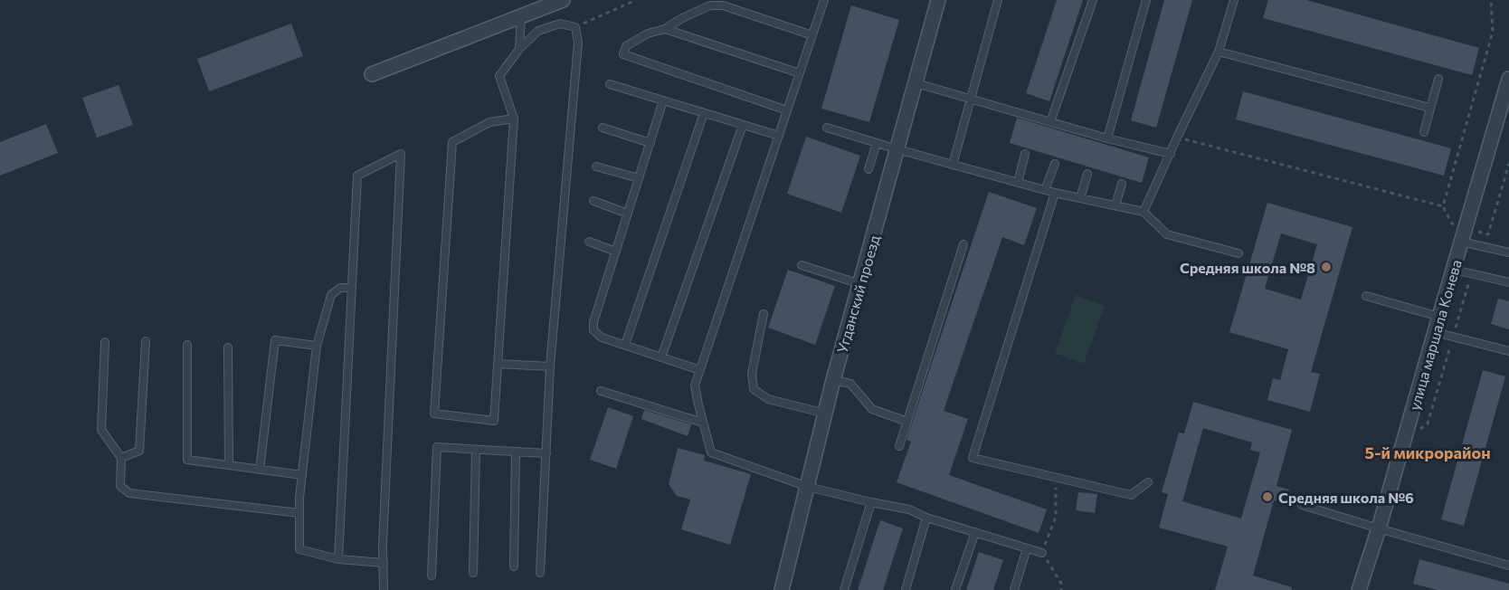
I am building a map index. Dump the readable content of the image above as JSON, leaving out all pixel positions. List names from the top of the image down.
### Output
{
  "streets": {
    "street": ["Угданский проезд", "улица маршала Конева"]
  },
  "districts": ["5-й микрорайон"],
  "places": ["Средняя школа №8", "Средняя школа №6"]
}
